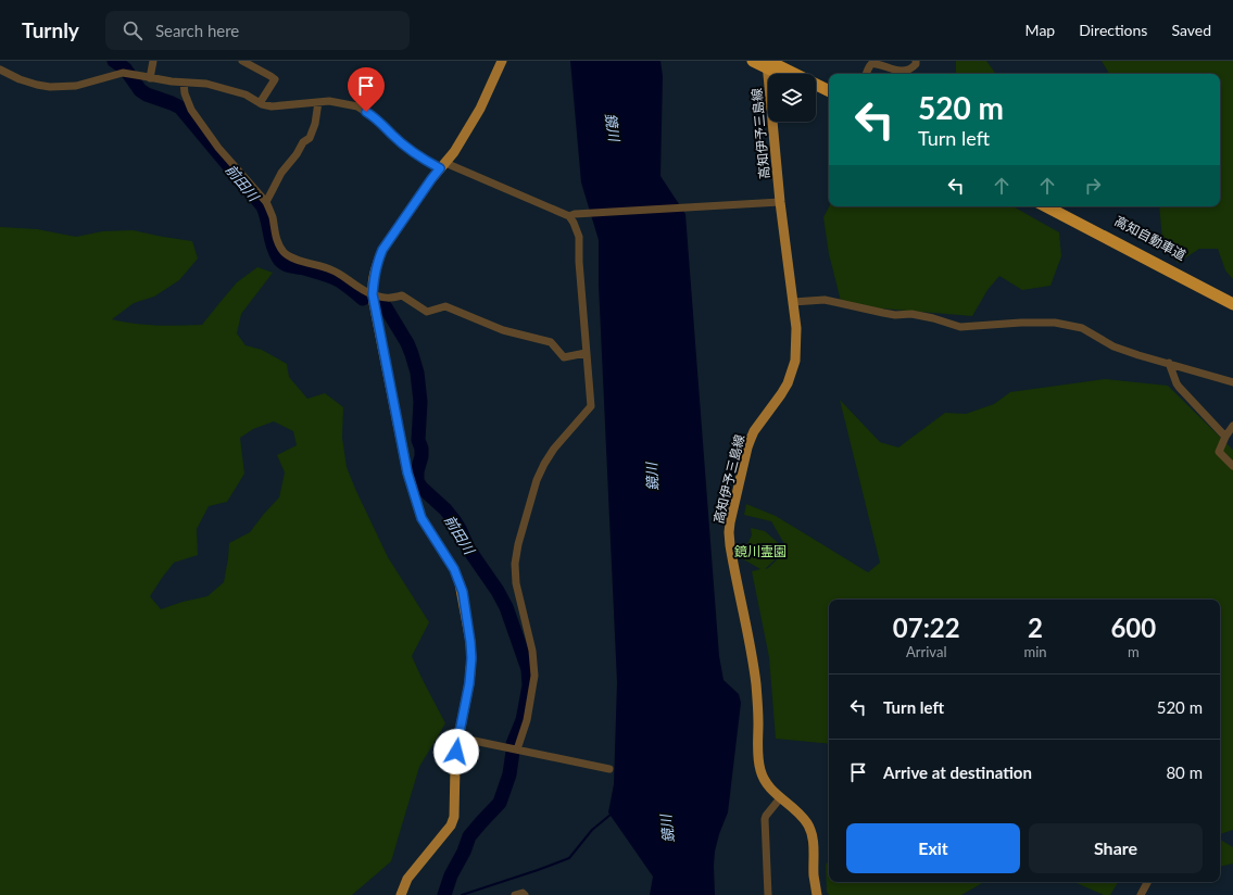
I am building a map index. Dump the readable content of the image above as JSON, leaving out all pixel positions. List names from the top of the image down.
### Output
{
  "streets": {
    "highway": ["高知自動車道"],
    "main road": ["高知伊予三島線"]
  },
  "water": ["鏡川", "前田川"],
  "parks": ["鏡川霊園"],
  "page": {
    "header": "Turnly",
    "search": "Search here",
    "nav": ["Map", "Directions", "Saved"],
    "turn": ["520 m", "Turn left"],
    "eta": [
      "07:22",
      "Arrival",
      "2",
      "min",
      "600",
      "m"
    ],
    "list": [
      {
        "name": "Turn left",
        "value": "520 m"
      },
      {
        "name": "Arrive at destination",
        "value": "80 m"
      }
    ],
    "buttons": ["Exit", "Share"]
  }
}
